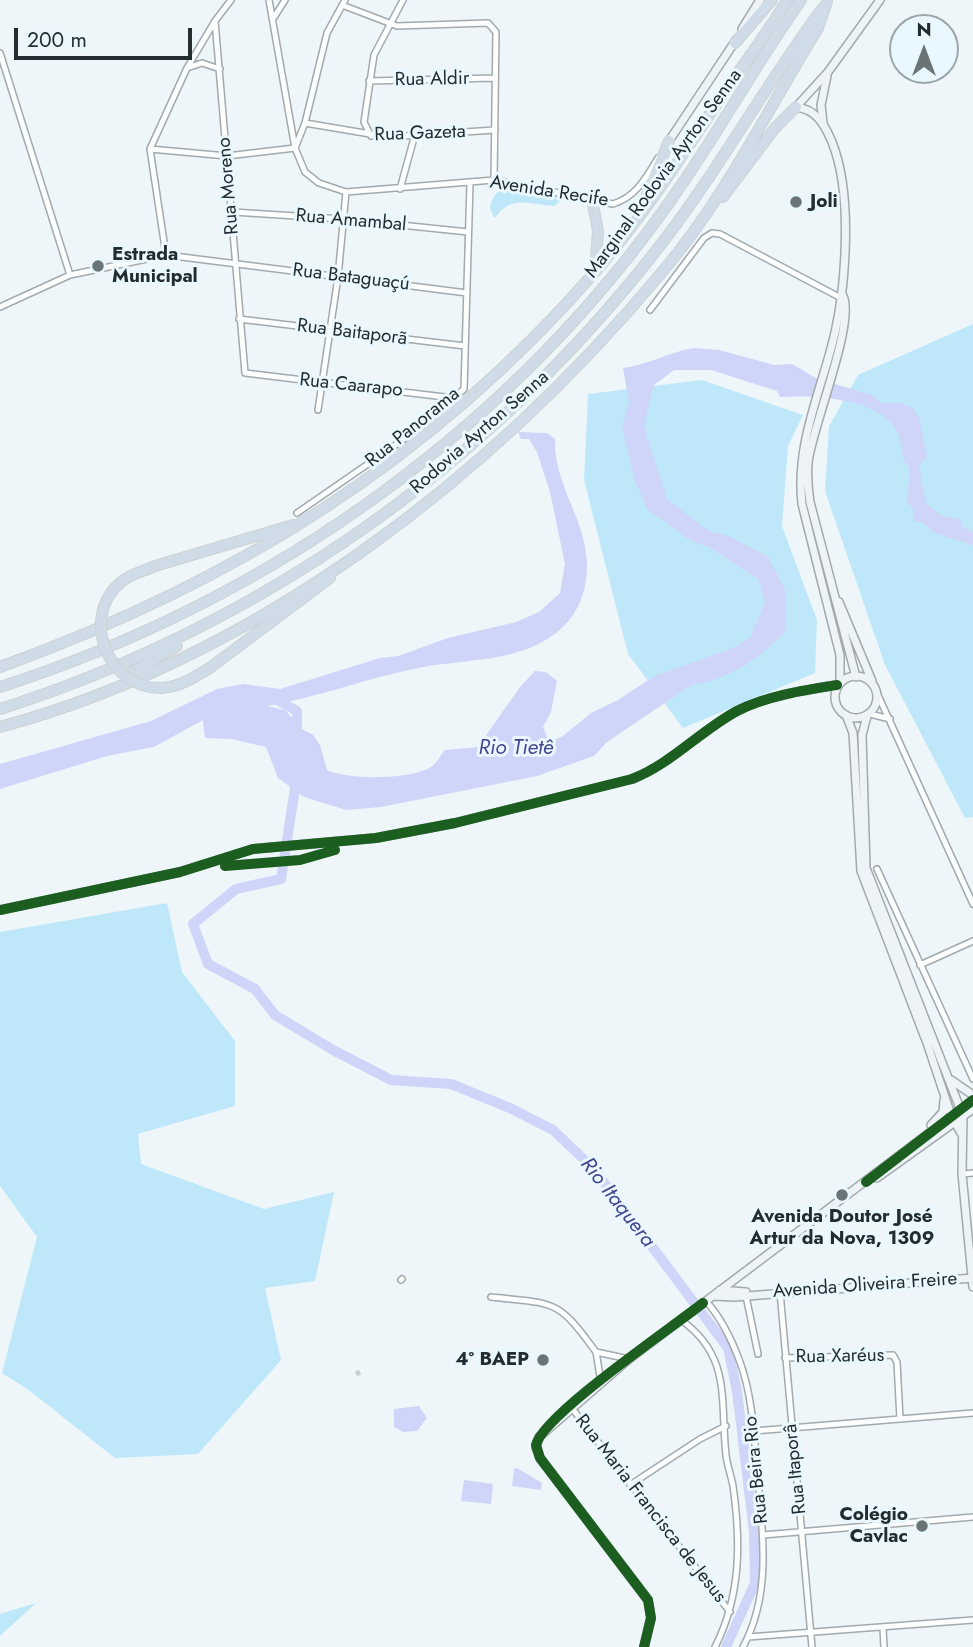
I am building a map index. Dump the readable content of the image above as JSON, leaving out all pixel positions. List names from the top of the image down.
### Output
{
  "streets": {
    "highway": ["Marginal Rodovia Ayrton Senna", "Rodovia Ayrton Senna"],
    "main road": ["Avenida Recife", "Avenida Oliveira Freire"],
    "street": [
      "Rua Aldir",
      "Rua Gazeta",
      "Rua Moreno",
      "Rua Amambal",
      "Rua Bataguaçú",
      "Rua Baitaporã",
      "Rua Caarapo",
      "Rua Panorama",
      "Rua Xaréus",
      "Rua Itaporâ",
      "Rua Beira Rio",
      "Rua Maria Francisca de Jesus"
    ]
  },
  "crossings": [
    ["Rua Moreno", "Rua Amambal"],
    ["Rua Moreno", "Rua Bataguaçú"],
    ["Rua Moreno", "Rua Baitaporã"],
    ["Rua Moreno", "Rua Caarapo"],
    ["Avenida Recife", "Rua Panorama"],
    ["Rua Amambal", "Rua Panorama"],
    ["Rua Bataguaçú", "Rua Panorama"],
    ["Rua Baitaporã", "Rua Panorama"],
    ["Rua Caarapo", "Rua Panorama"],
    ["Avenida Oliveira Freire", "Rua Itaporâ"],
    ["Avenida Oliveira Freire", "Rua Beira Rio"],
    ["Rua Xaréus", "Rua Itaporâ"]
  ],
  "water": ["Rio Tietê", "Rio Itaquera"],
  "places": [
    "Joli",
    "Estrada Municipal",
    "Avenida Doutor José Artur da Nova, 1309",
    "4º BAEP",
    "Colégio Cavlac"
  ],
  "scale_bar": "200 m",
  "north": "top"
}
